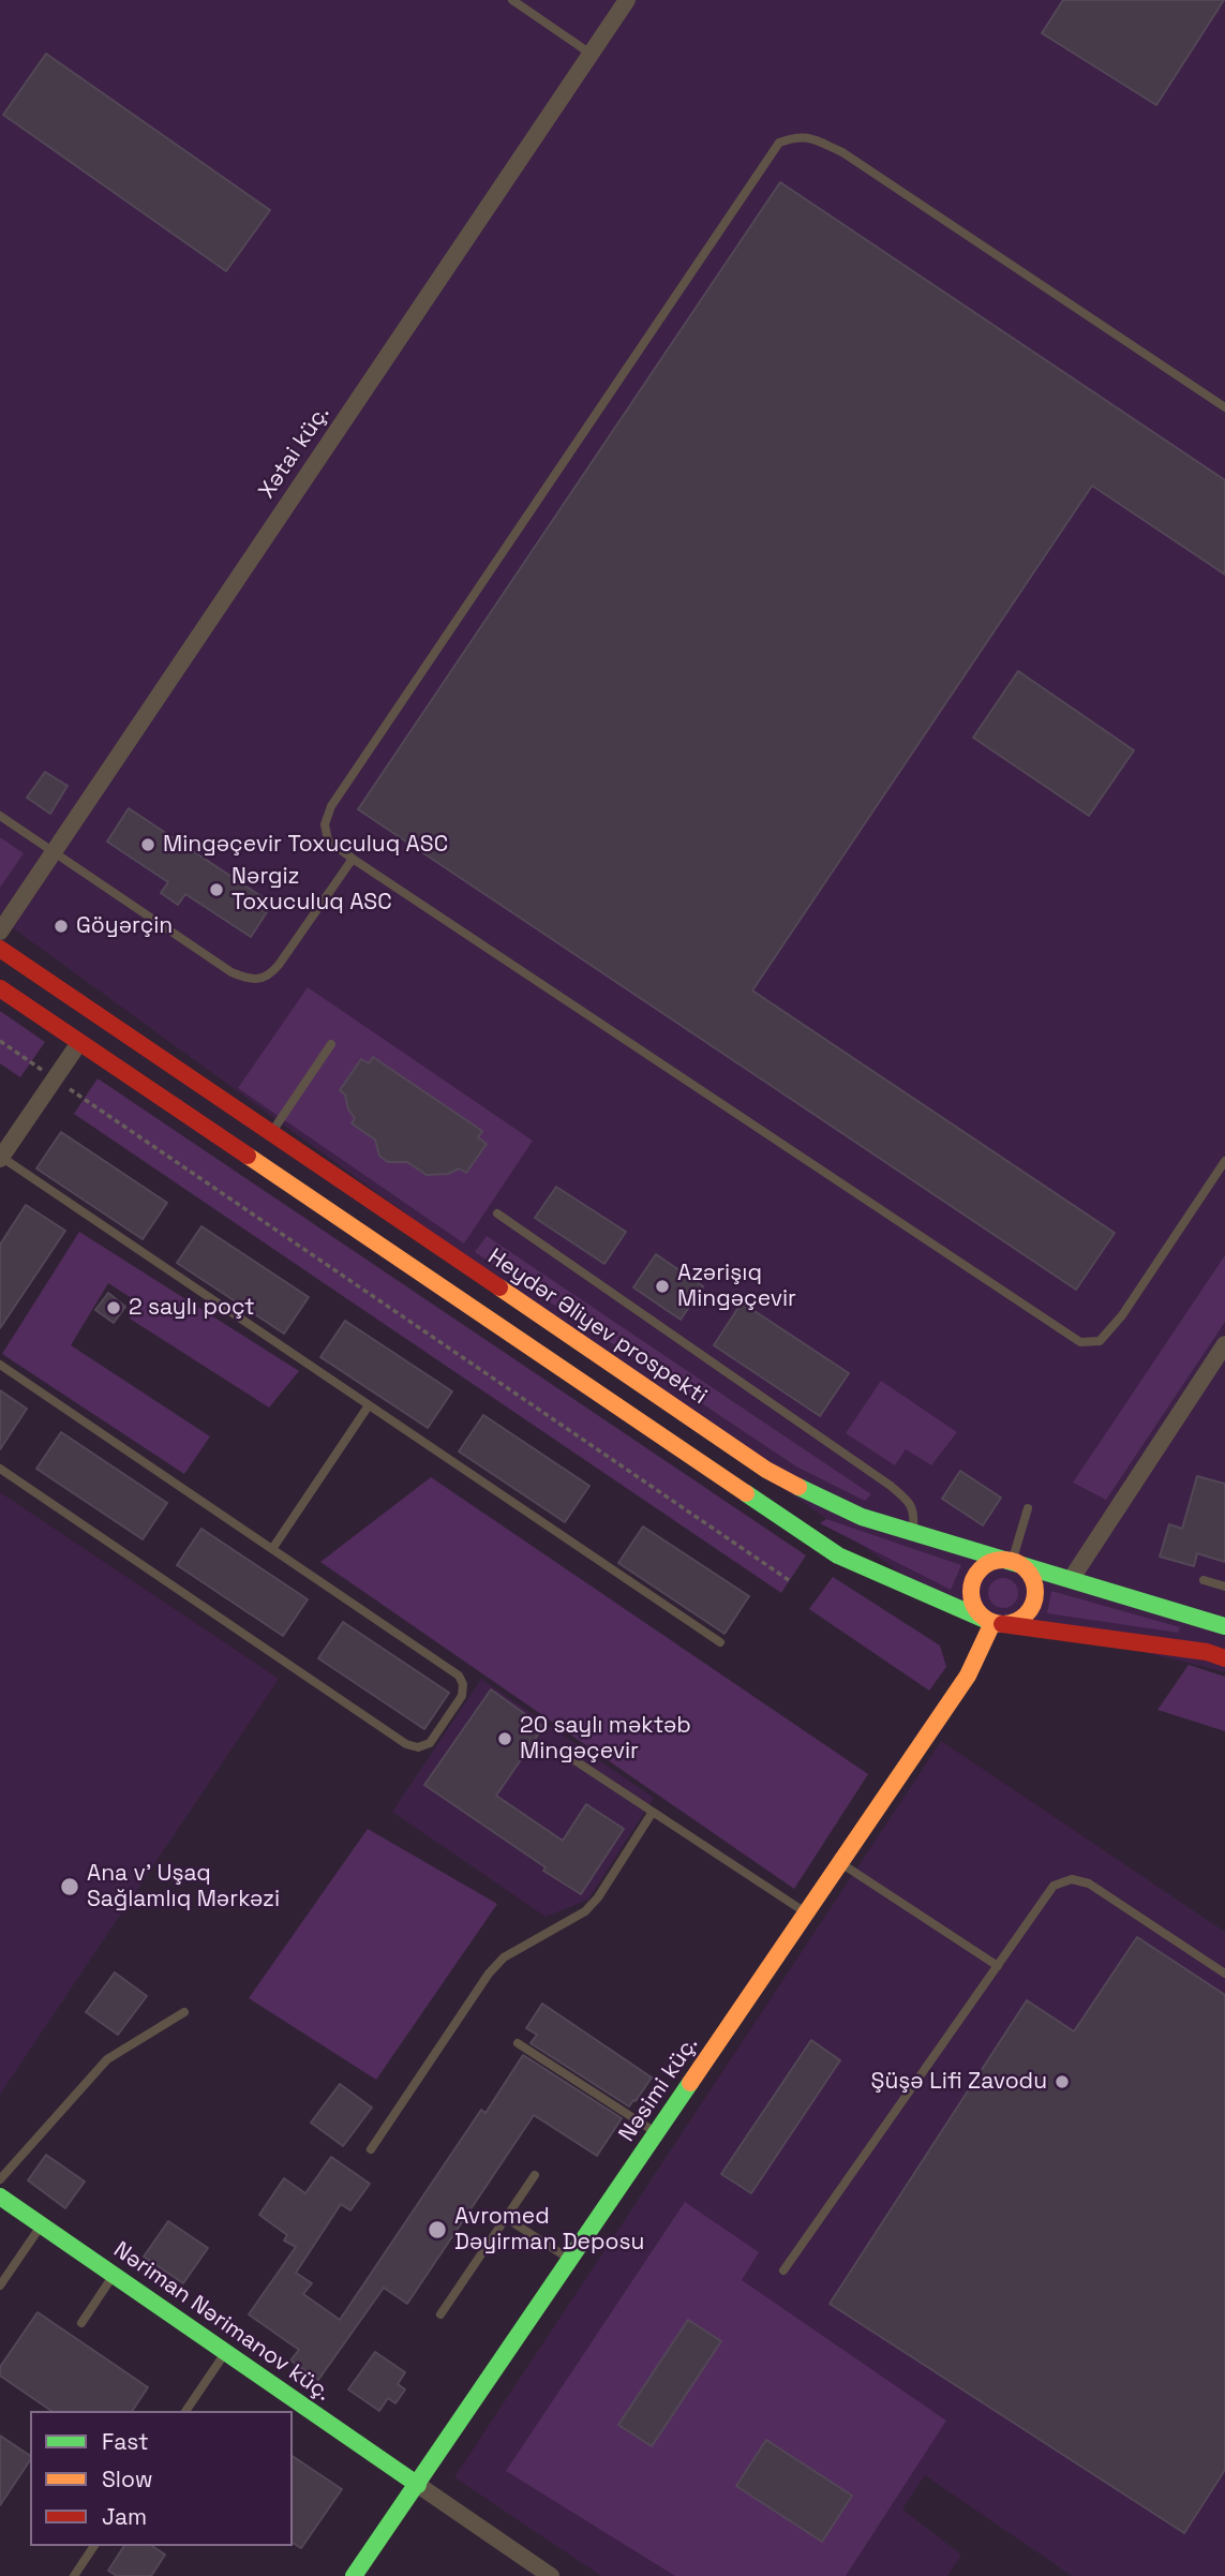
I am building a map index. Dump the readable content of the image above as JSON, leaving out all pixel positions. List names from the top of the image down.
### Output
{
  "streets": {
    "main road": ["Heydər Əliyev prospekti", "Nəsimi küç.", "Nəriman Nərimanov küç."],
    "street": ["Xətai küç."]
  },
  "crossings": [
    ["Heydər Əliyev prospekti", "Nəsimi küç."],
    ["Nəsimi küç.", "Nəriman Nərimanov küç."]
  ],
  "places": [
    "Mingəçevir Toxuculuq ASC",
    "Nərgiz Toxuculuq ASC",
    "Göyərçin",
    "Azərişıq Mingəçevir",
    "2 saylı poçt",
    "20 saylı məktəb Mingəçevir",
    "Ana v' Uşaq Sağlamlıq Mərkəzi",
    "Şüşə Lifi Zavodu",
    "Avromed Dəyirman Deposu"
  ],
  "legend": ["Fast", "Slow", "Jam"]
}
